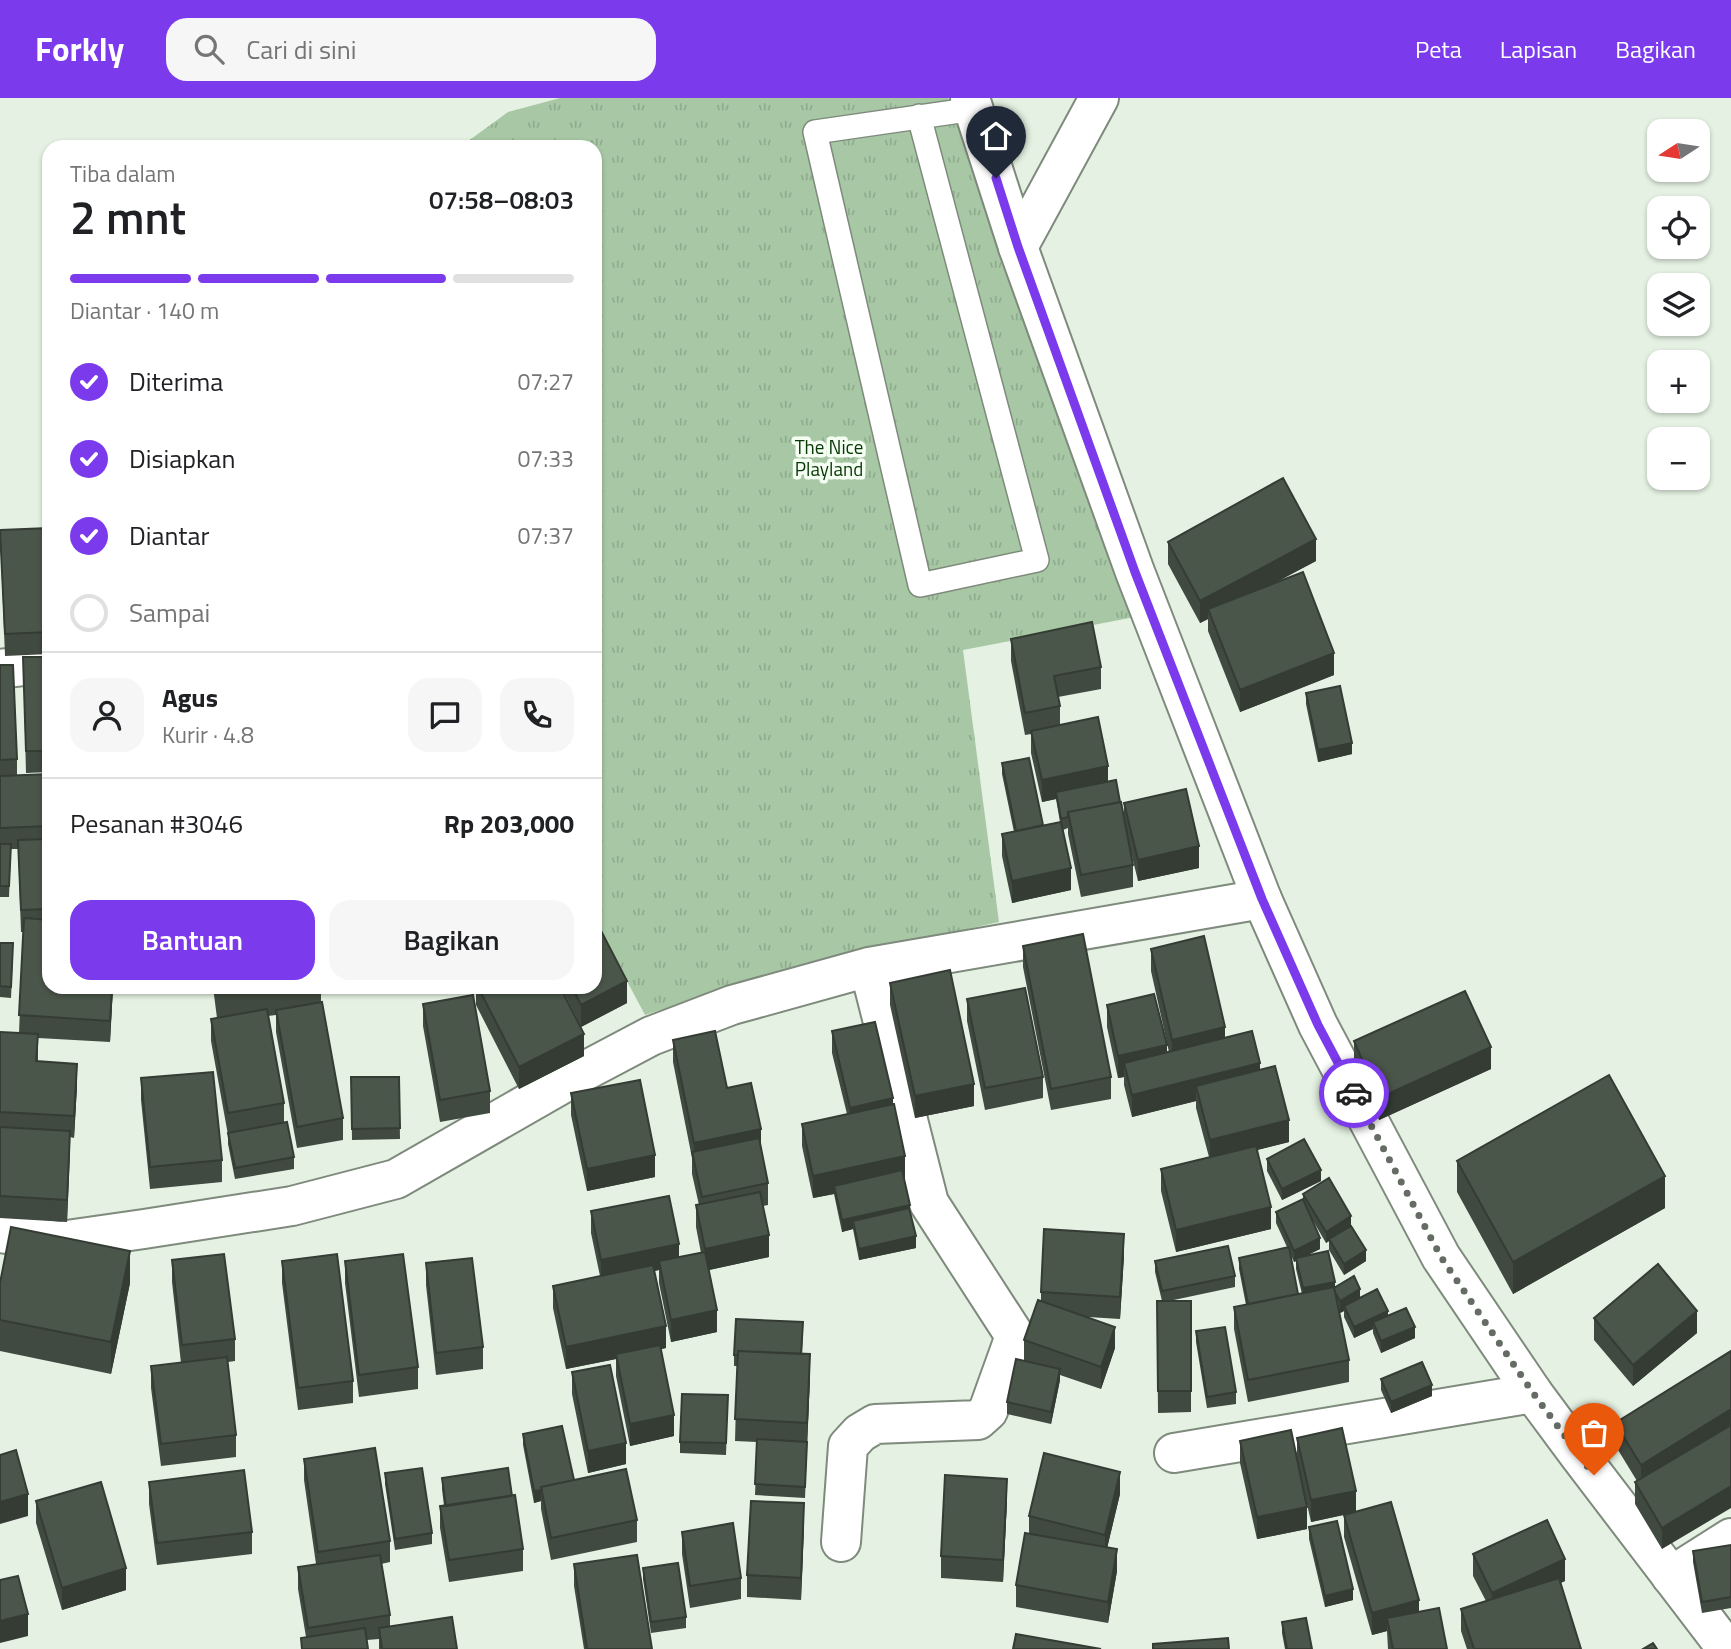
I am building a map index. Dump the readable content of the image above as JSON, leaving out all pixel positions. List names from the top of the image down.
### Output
{
  "parks": ["The Nice Playland"],
  "north": "left",
  "page": {
    "header": "Forkly",
    "search": "Cari di sini",
    "nav": ["Peta", "Lapisan", "Bagikan"],
    "map_buttons": ["+", "−"],
    "heading": ["2 mnt", "Tiba dalam", "07:58–08:03"],
    "panel": [
      "Agus",
      "Kurir · 4.8",
      "Pesanan #3046",
      "Rp 203,000"
    ],
    "bar": "Diantar · 140 m",
    "list": [
      ["Diterima", "07:27"],
      ["Disiapkan", "07:33"],
      ["Diantar", "07:37"],
      "Sampai"
    ],
    "buttons": ["Bantuan", "Bagikan"]
  }
}
